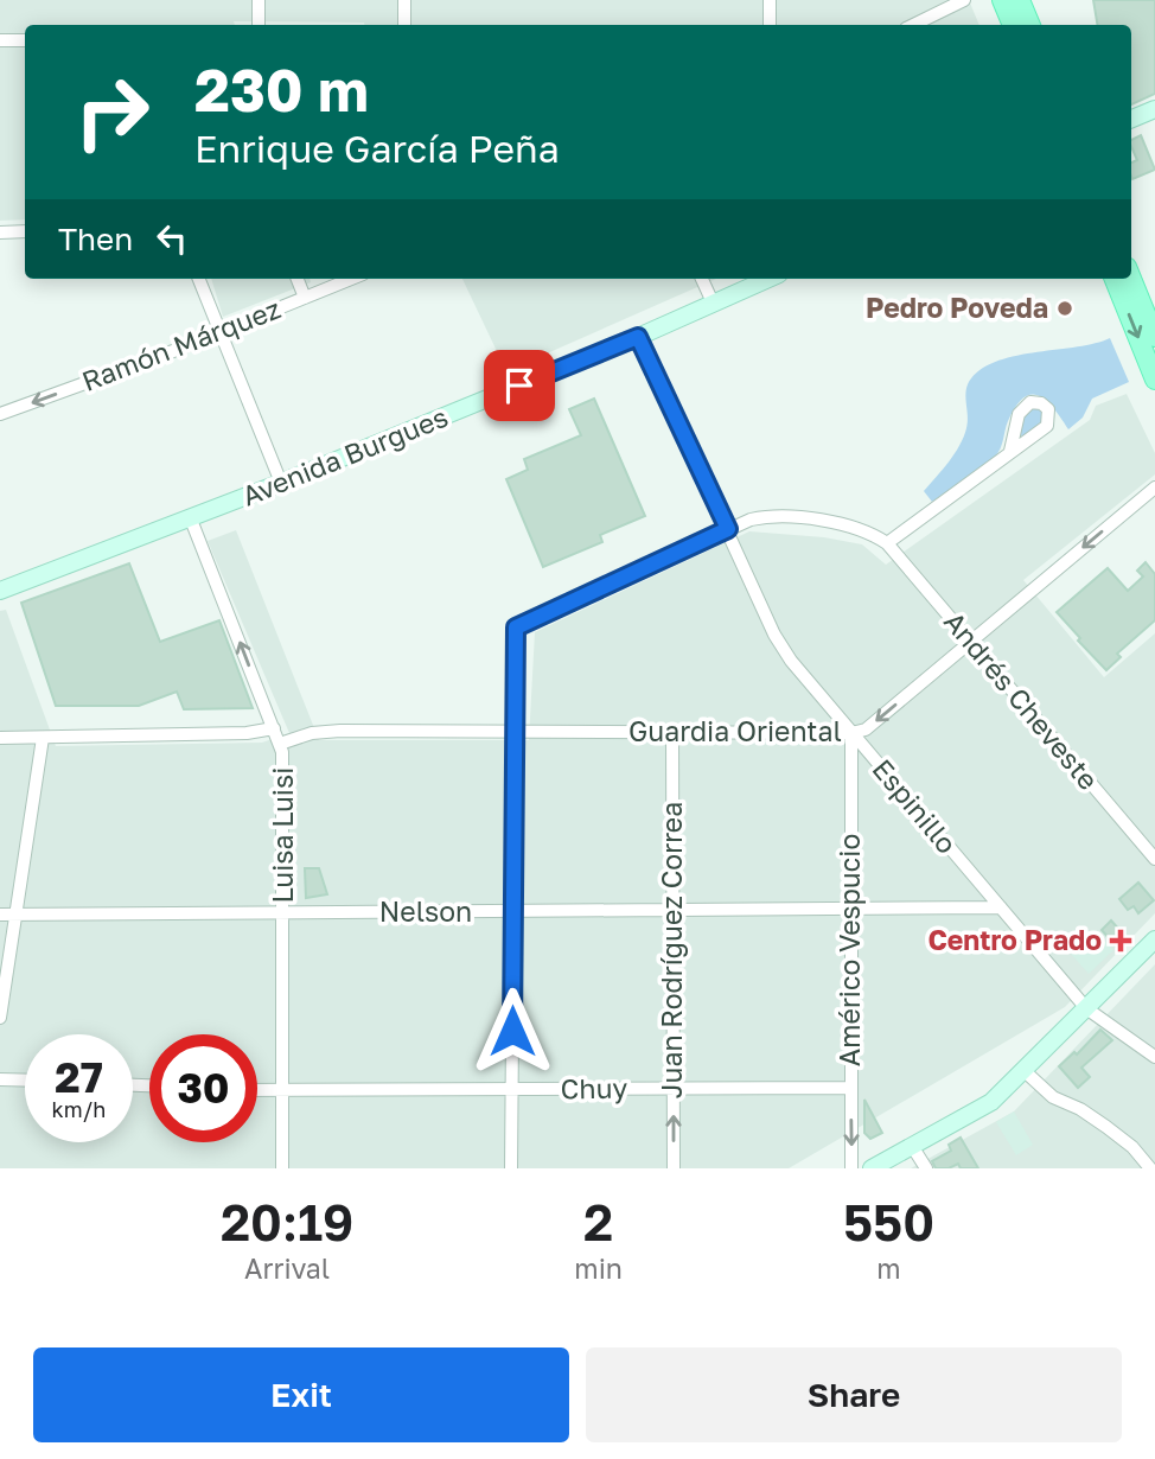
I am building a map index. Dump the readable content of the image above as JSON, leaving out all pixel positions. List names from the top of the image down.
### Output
{
  "streets": {
    "street": [
      "Ramón Márquez",
      "Avenida Burgues",
      "Andrés Cheveste",
      "Guardia Oriental",
      "Espinillo",
      "Luisa Luisi",
      "Nelson",
      "Juan Rodríguez Correa",
      "Américo Vespucio",
      "Chuy"
    ]
  },
  "crossings": [
    ["Avenida Burgues", "Espinillo"],
    ["Avenida Burgues", "Luisa Luisi"],
    ["Andrés Cheveste", "Guardia Oriental"],
    ["Guardia Oriental", "Espinillo"],
    ["Guardia Oriental", "Luisa Luisi"],
    ["Guardia Oriental", "Juan Rodríguez Correa"],
    ["Guardia Oriental", "Américo Vespucio"],
    ["Espinillo", "Nelson"],
    ["Espinillo", "Américo Vespucio"],
    ["Luisa Luisi", "Nelson"],
    ["Luisa Luisi", "Chuy"],
    ["Nelson", "Juan Rodríguez Correa"],
    ["Nelson", "Américo Vespucio"],
    ["Juan Rodríguez Correa", "Chuy"],
    ["Américo Vespucio", "Chuy"]
  ],
  "one_way": ["Ramón Márquez", "Guardia Oriental"],
  "places": {
    "other": ["Pedro Poveda"],
    "health": ["Centro Prado"]
  },
  "page": {
    "turn": ["230 m", "Enrique García Peña"],
    "then": "Then",
    "speed": "27 km/h",
    "limit": "30",
    "eta": [
      "20:19",
      "Arrival",
      "2",
      "min",
      "550",
      "m"
    ],
    "buttons": ["Exit", "Share"]
  }
}
